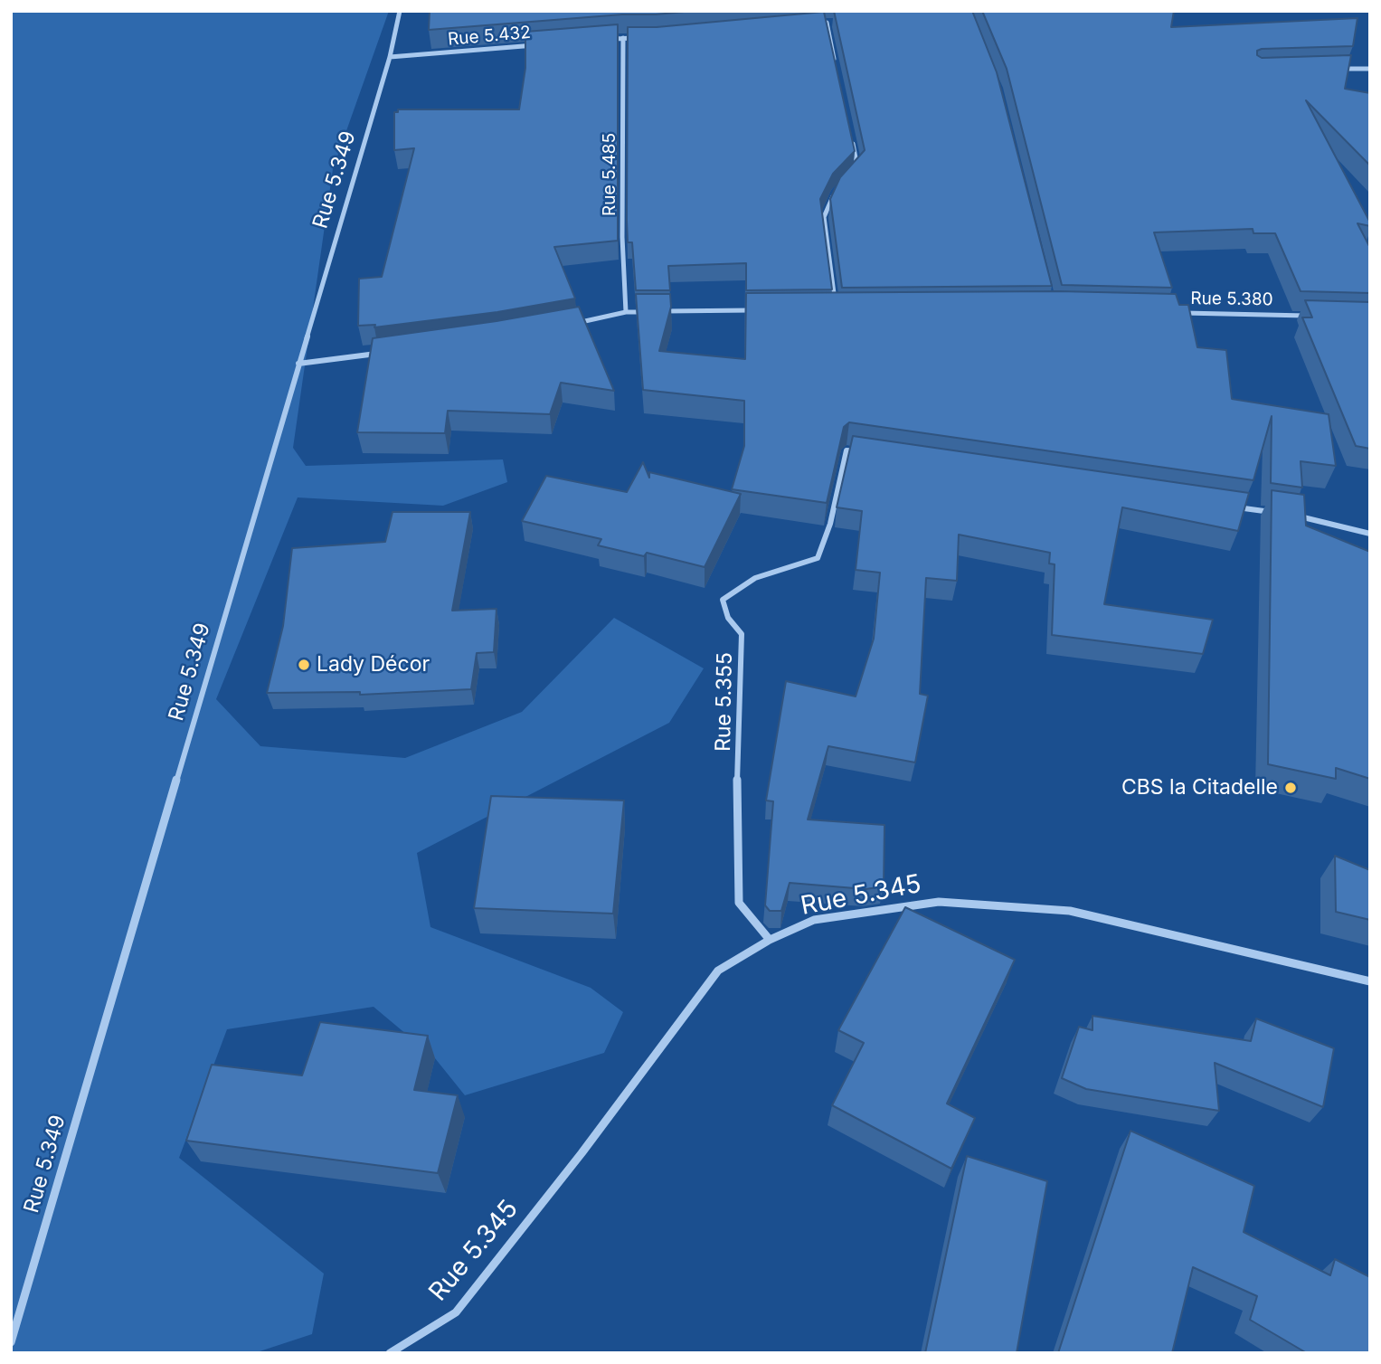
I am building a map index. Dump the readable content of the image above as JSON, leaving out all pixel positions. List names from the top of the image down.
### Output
{
  "streets": {
    "street": [
      "Rue 5.432",
      "Rue 5.485",
      "Rue 5.349",
      "Rue 5.380",
      "Rue 5.355",
      "Rue 5.345"
    ]
  },
  "crossings": [
    ["Rue 5.432", "Rue 5.349"],
    ["Rue 5.355", "Rue 5.345"]
  ],
  "places": ["Lady Décor", "CBS la Citadelle"]
}
